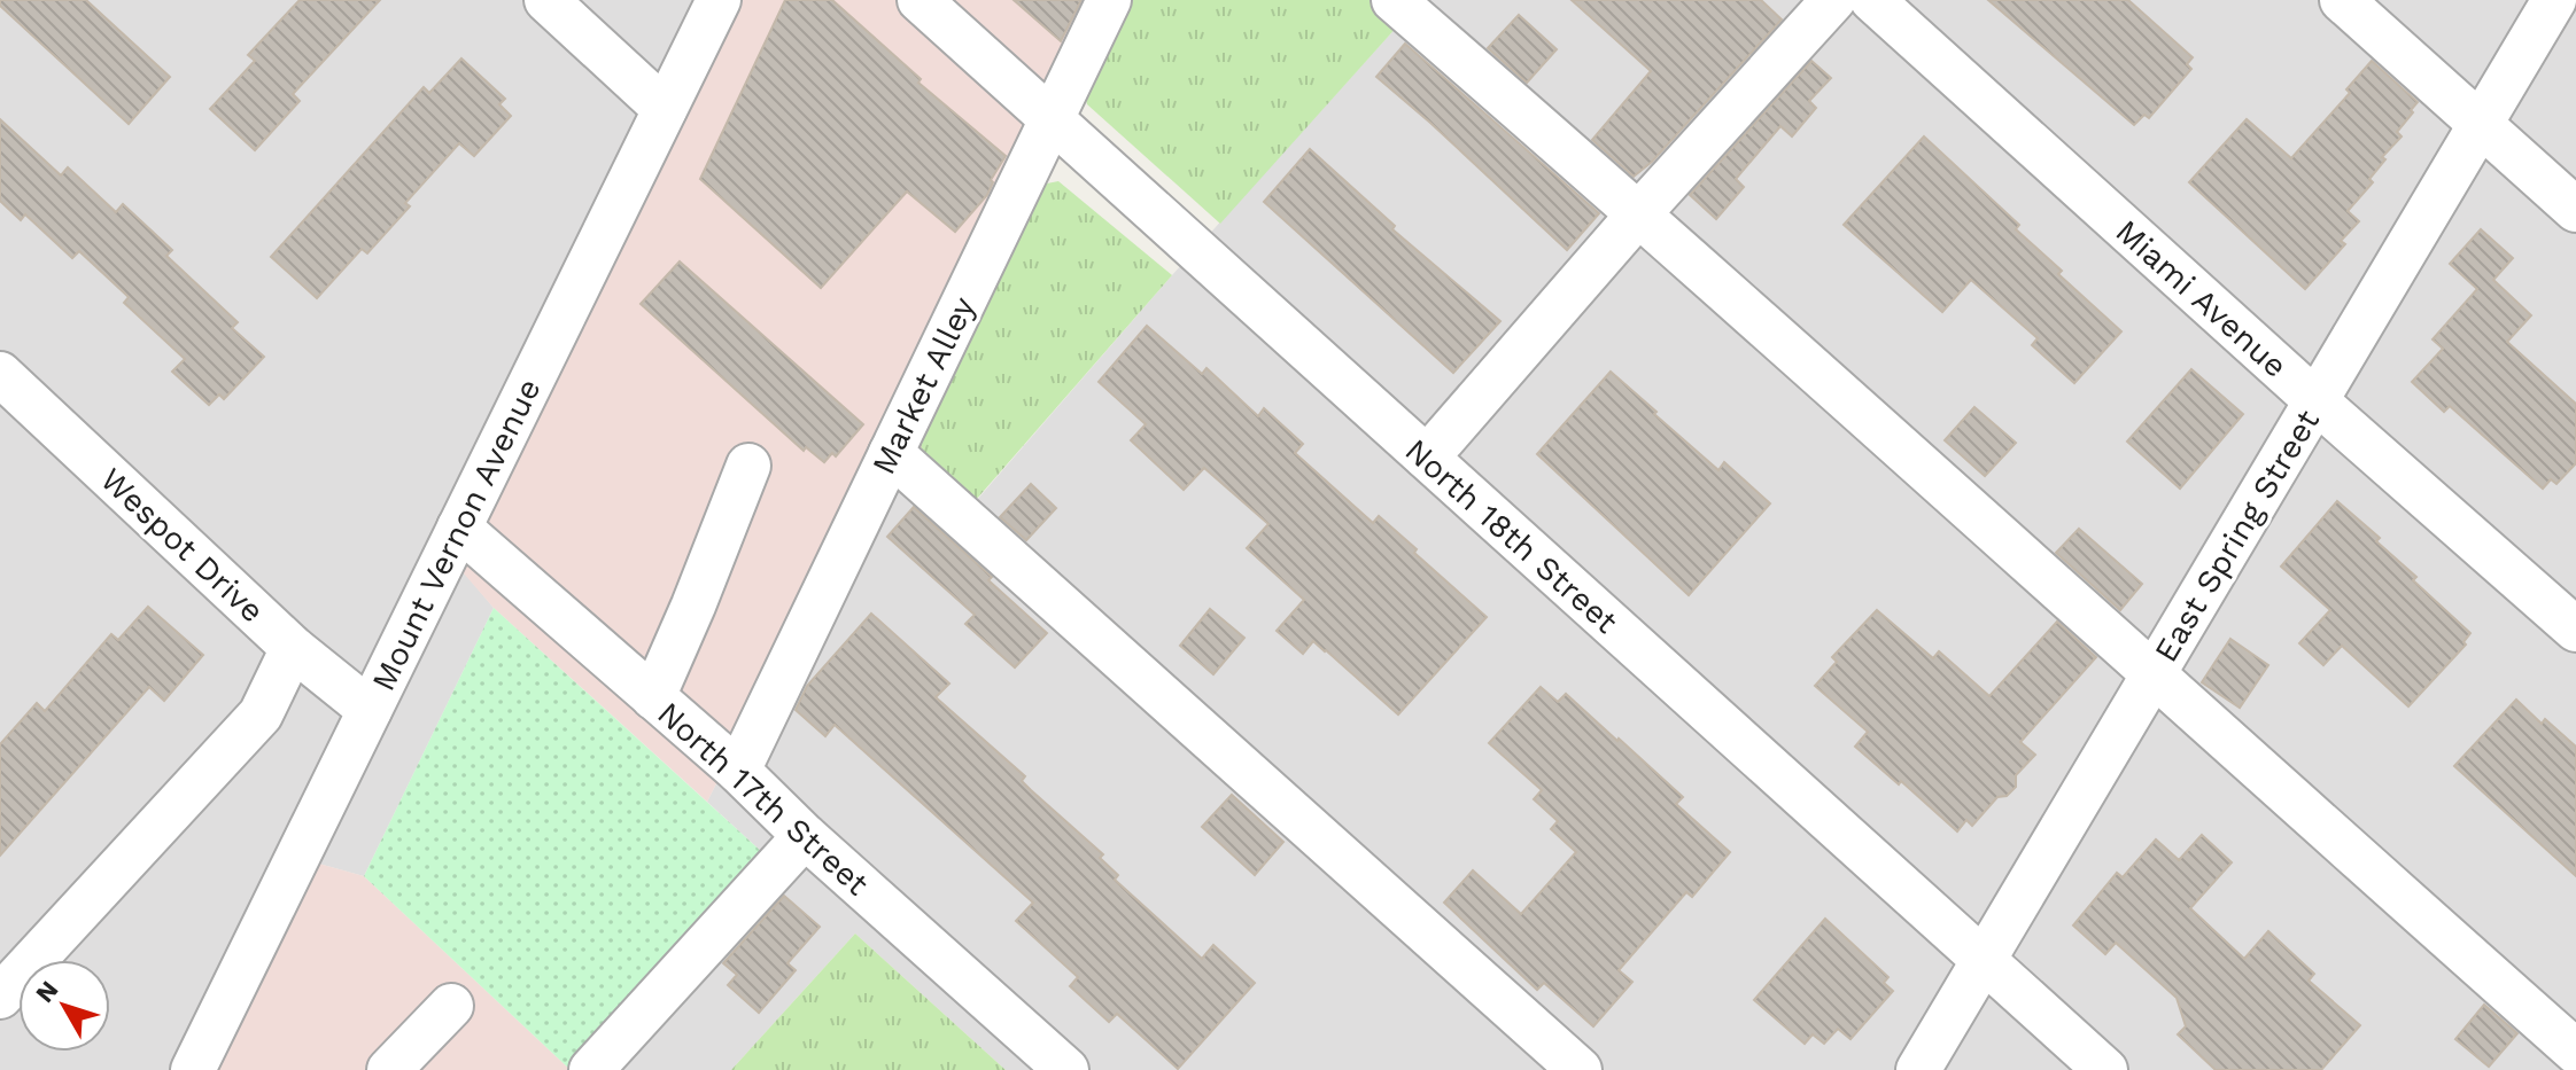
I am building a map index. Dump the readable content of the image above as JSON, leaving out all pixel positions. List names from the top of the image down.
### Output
{
  "streets": {
    "street": [
      "Miami Avenue",
      "Market Alley",
      "Mount Vernon Avenue",
      "North 18th Street",
      "East Spring Street",
      "Wespot Drive",
      "North 17th Street"
    ]
  },
  "crossings": [
    ["Miami Avenue", "East Spring Street"],
    ["Market Alley", "North 18th Street"],
    ["Market Alley", "North 17th Street"],
    ["Mount Vernon Avenue", "Wespot Drive"],
    ["Mount Vernon Avenue", "North 17th Street"],
    ["North 18th Street", "East Spring Street"]
  ],
  "north": "top left"
}
